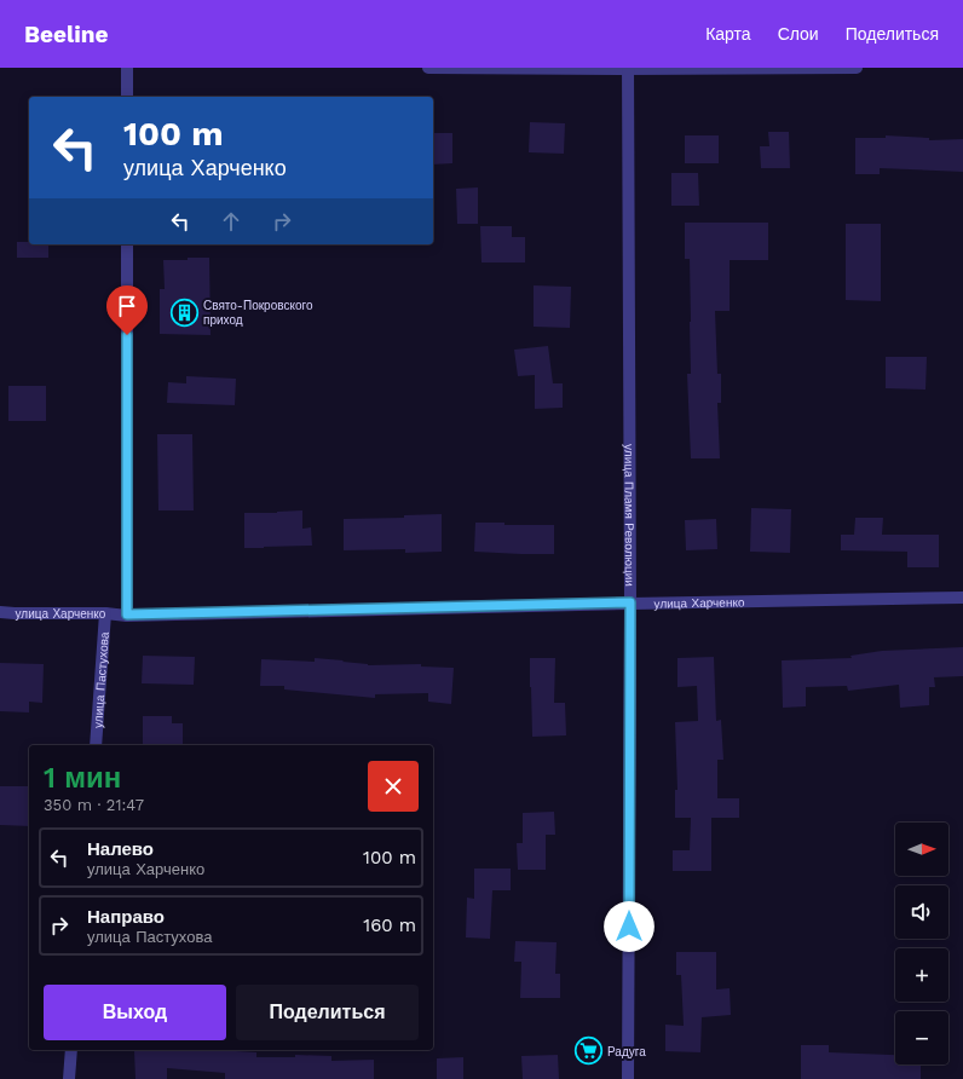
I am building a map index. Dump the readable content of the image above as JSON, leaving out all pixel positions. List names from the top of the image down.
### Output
{
  "streets": {
    "street": ["улица Пламя Революции", "улица Харченко", "улица Пастухова"]
  },
  "crossings": [
    ["улица Пламя Революции", "улица Харченко"],
    ["улица Харченко", "улица Пастухова"]
  ],
  "places": {
    "building": ["Свято-Покровского приход"],
    "supermarket": ["Радуга"]
  },
  "north": "right",
  "page": {
    "header": "Beeline",
    "nav": ["Карта", "Слои", "Поделиться"],
    "turn": ["100 m", "улица Харченко"],
    "heading": ["1 мин", "350 m · 21:47"],
    "map_buttons": ["+", "−"],
    "list": [
      {
        "name": "Налево",
        "note": "улица Харченко",
        "value": "100 m"
      },
      {
        "name": "Направо",
        "note": "улица Пастухова",
        "value": "160 m"
      }
    ],
    "buttons": ["Выход", "Поделиться"]
  }
}
